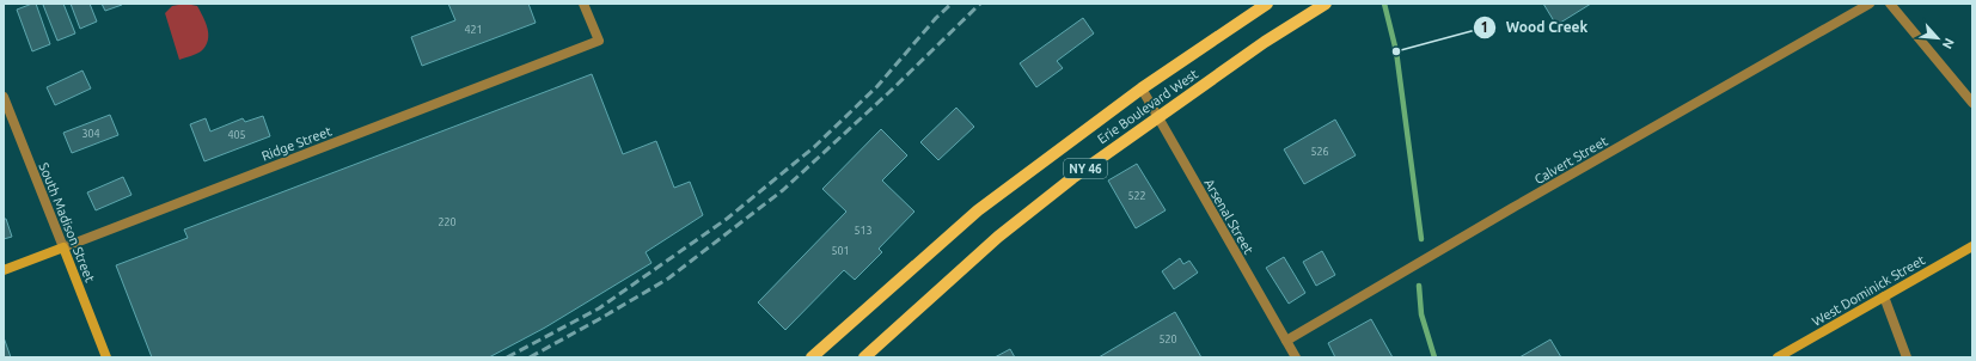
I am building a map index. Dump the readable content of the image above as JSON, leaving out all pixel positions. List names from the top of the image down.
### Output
{
  "streets": {
    "main road": ["Erie Boulevard West", "NY 46"],
    "street": [
      "Ridge Street",
      "Calvert Street",
      "Arsenal Street",
      "South Madison Street",
      "West Dominick Street"
    ]
  },
  "crossings": [
    ["Erie Boulevard West", "Arsenal Street"],
    ["Ridge Street", "South Madison Street"],
    ["Calvert Street", "Arsenal Street"]
  ],
  "places": ["Wood Creek"],
  "house_numbers": [
    "421",
    "304",
    "405",
    "526",
    "522",
    "220",
    "513",
    "501",
    "520"
  ],
  "north": "bottom right"
}
